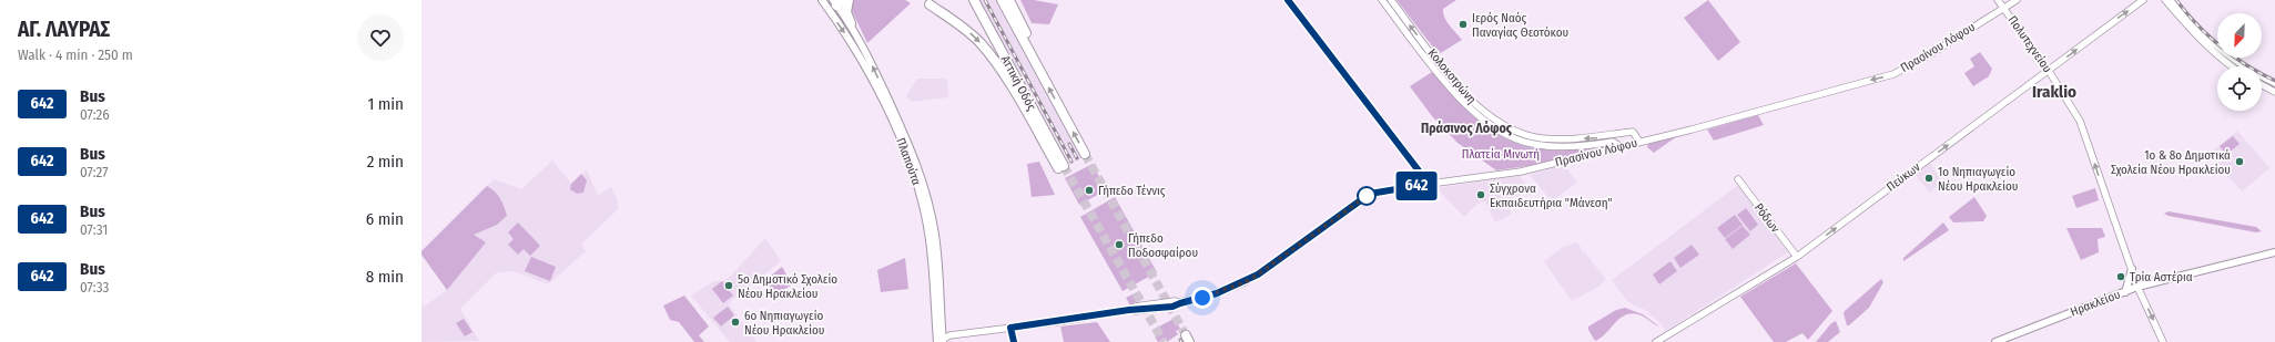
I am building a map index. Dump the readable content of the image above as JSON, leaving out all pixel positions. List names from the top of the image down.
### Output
{
  "streets": {
    "highway": ["Αττική Οδός"],
    "main road": ["Πλαπούτα", "Ηρακλείου"],
    "street": [
      "Πολυτεχνείου",
      "Πρασίνου Λόφου",
      "Κολοκοτρώνη",
      "Πεύκων",
      "Ρόδων"
    ]
  },
  "crossings": [
    ["Πολυτεχνείου", "Πρασίνου Λόφου"],
    ["Πολυτεχνείου", "Πεύκων"],
    ["Πρασίνου Λόφου", "Κολοκοτρώνη"],
    ["Πρασίνου Λόφου", "Πλαπούτα"],
    ["Πεύκων", "Ρόδων"]
  ],
  "one_way": ["Πολυτεχνείου", "Πεύκων"],
  "districts": ["Iraklio", "Πράσινος Λόφος"],
  "parks": ["Πλατεία Μινωτή"],
  "places": [
    "Ιερός Ναός Παναγίας Θεοτόκου",
    "1ο & 8ο Δημοτικά Σχολεία Νέου Ηρακλείου",
    "1ο Νηπιαγωγείο Νέου Ηρακλείου",
    "Γήπεδο Τέννις",
    "Σύγχρονα Εκπαιδευτήρια \"Μάνεση\"",
    "Γήπεδο Ποδοσφαίρου",
    "Τρία Αστέρια",
    "5ο Δημοτικό Σχολείο Νέου Ηρακλείου",
    "6ο Νηπιαγωγείο Νέου Ηρακλείου"
  ],
  "lines": ["bus line 642"],
  "north": "bottom left",
  "page": {
    "heading": ["ΑΓ. ΛΑΥΡΑΣ", "Walk · 4 min · 250 m"],
    "on_map": "642",
    "list": [
      {
        "mark": "642",
        "name": "Bus",
        "note": "07:26",
        "value": "1 min"
      },
      {
        "mark": "642",
        "name": "Bus",
        "note": "07:27",
        "value": "2 min"
      },
      {
        "mark": "642",
        "name": "Bus",
        "note": "07:31",
        "value": "6 min"
      },
      {
        "mark": "642",
        "name": "Bus",
        "note": "07:33",
        "value": "8 min"
      }
    ]
  }
}
